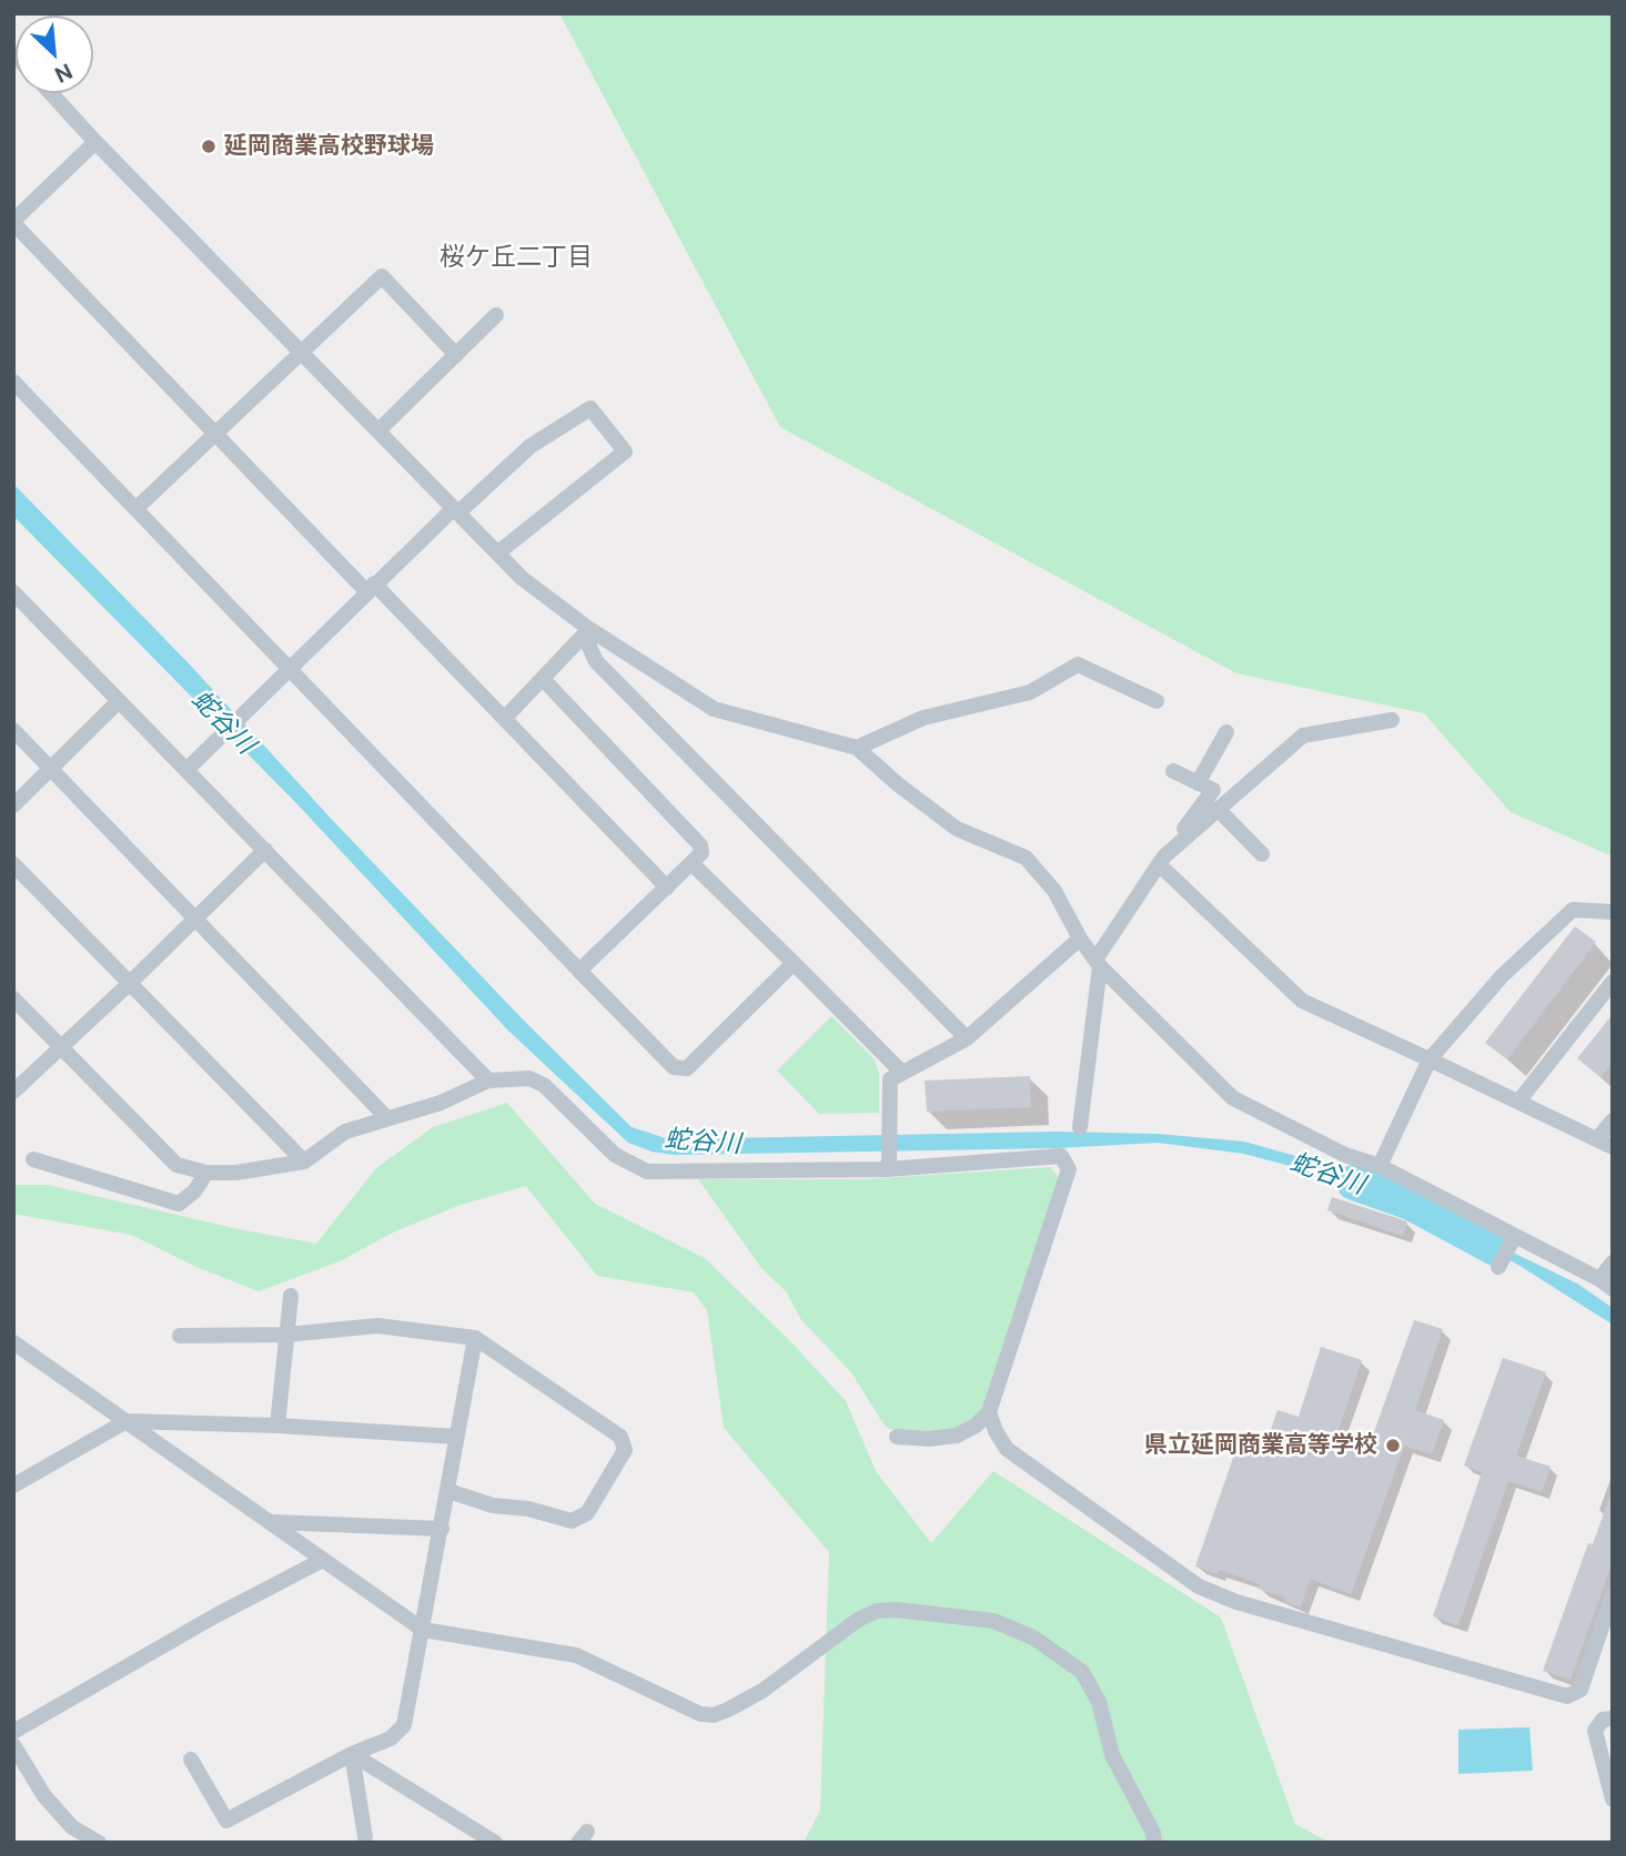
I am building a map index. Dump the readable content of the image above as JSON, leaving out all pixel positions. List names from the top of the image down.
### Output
{
  "districts": ["桜ケ丘二丁目"],
  "water": ["蛇谷川"],
  "places": ["延岡商業高校野球場", "県立延岡商業高等学校"],
  "north": "bottom right"
}
